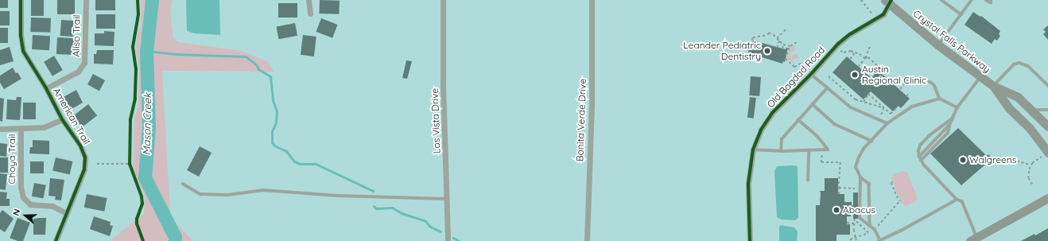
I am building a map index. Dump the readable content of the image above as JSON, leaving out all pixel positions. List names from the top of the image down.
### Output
{
  "streets": {
    "main road": ["Crystal Falls Parkway"],
    "street": [
      "Aliso Trail",
      "Old Bagdad Road",
      "American Trail",
      "Bonita Verde Drive",
      "Los Vista Drive",
      "Choya Trail"
    ]
  },
  "crossings": [
    ["Aliso Trail", "American Trail"],
    ["Crystal Falls Parkway", "Old Bagdad Road"],
    ["American Trail", "Choya Trail"]
  ],
  "water": ["Mason Creek"],
  "places": [
    "Leander Pediatric Dentistry",
    "Austin Regional Clinic",
    "Walgreens",
    "Abacus"
  ],
  "north": "left"
}
